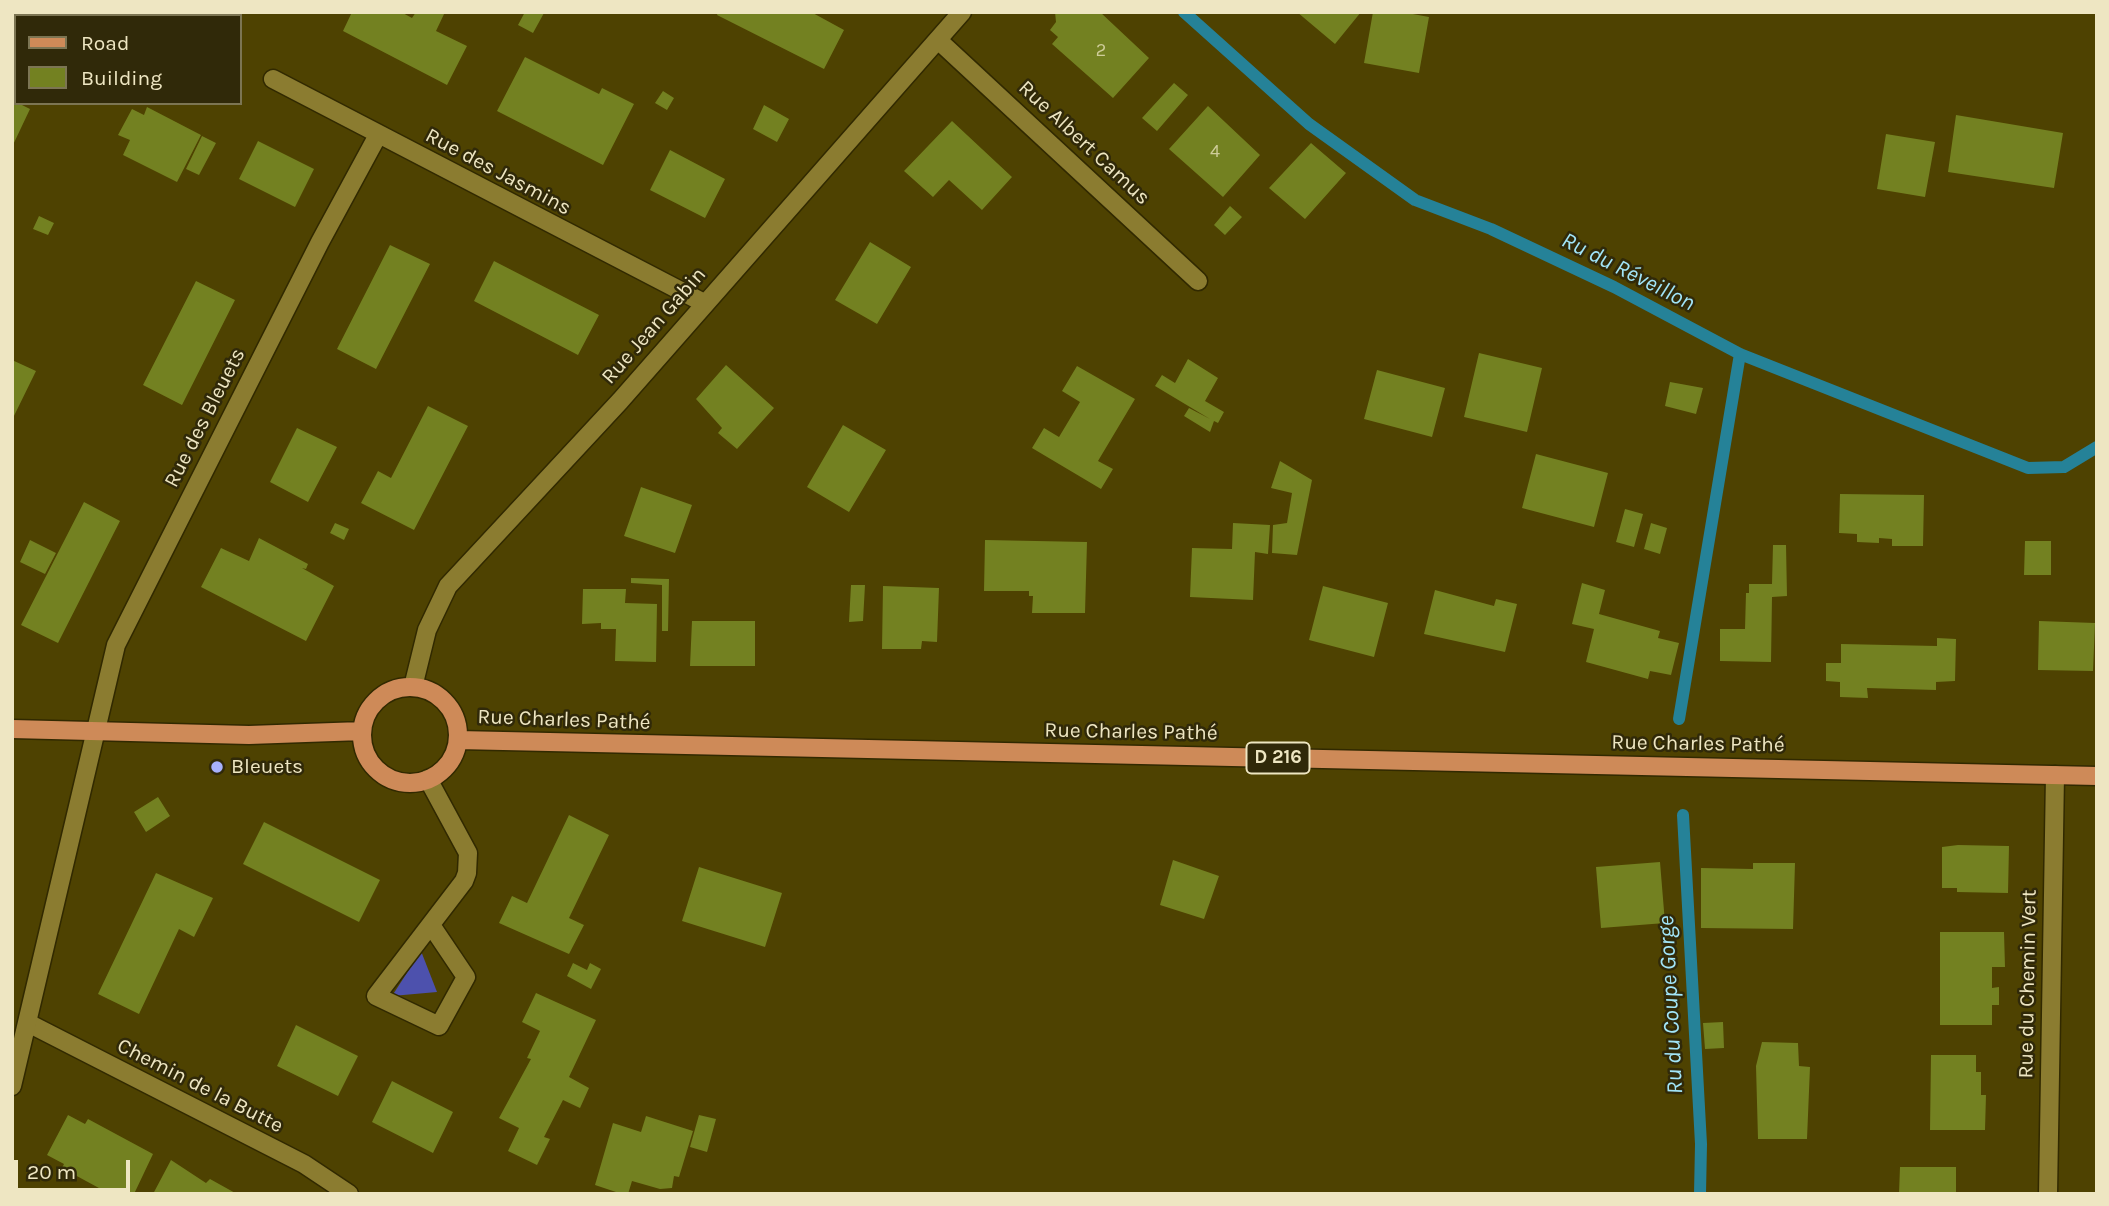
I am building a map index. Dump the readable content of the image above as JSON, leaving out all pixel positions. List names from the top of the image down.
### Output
{
  "streets": {
    "main road": ["Rue Charles Pathé", "D 216"],
    "street": [
      "Rue Albert Camus",
      "Rue des Jasmins",
      "Rue Jean Gabin",
      "Rue des Bleuets",
      "Rue du Chemin Vert",
      "Chemin de la Butte"
    ]
  },
  "crossings": [
    ["Rue Albert Camus", "Rue Jean Gabin"],
    ["Rue des Jasmins", "Rue Jean Gabin"],
    ["Rue des Jasmins", "Rue des Bleuets"],
    ["Rue Jean Gabin", "Rue Charles Pathé"],
    ["Rue des Bleuets", "Chemin de la Butte"],
    ["Rue Charles Pathé", "Rue du Chemin Vert"]
  ],
  "water": ["Ru du Réveillon", "Ru du Coupe Gorge"],
  "places": ["Bleuets"],
  "house_numbers": ["2", "4"],
  "legend": ["Road", "Building"],
  "scale_bar": "20 m"
}
